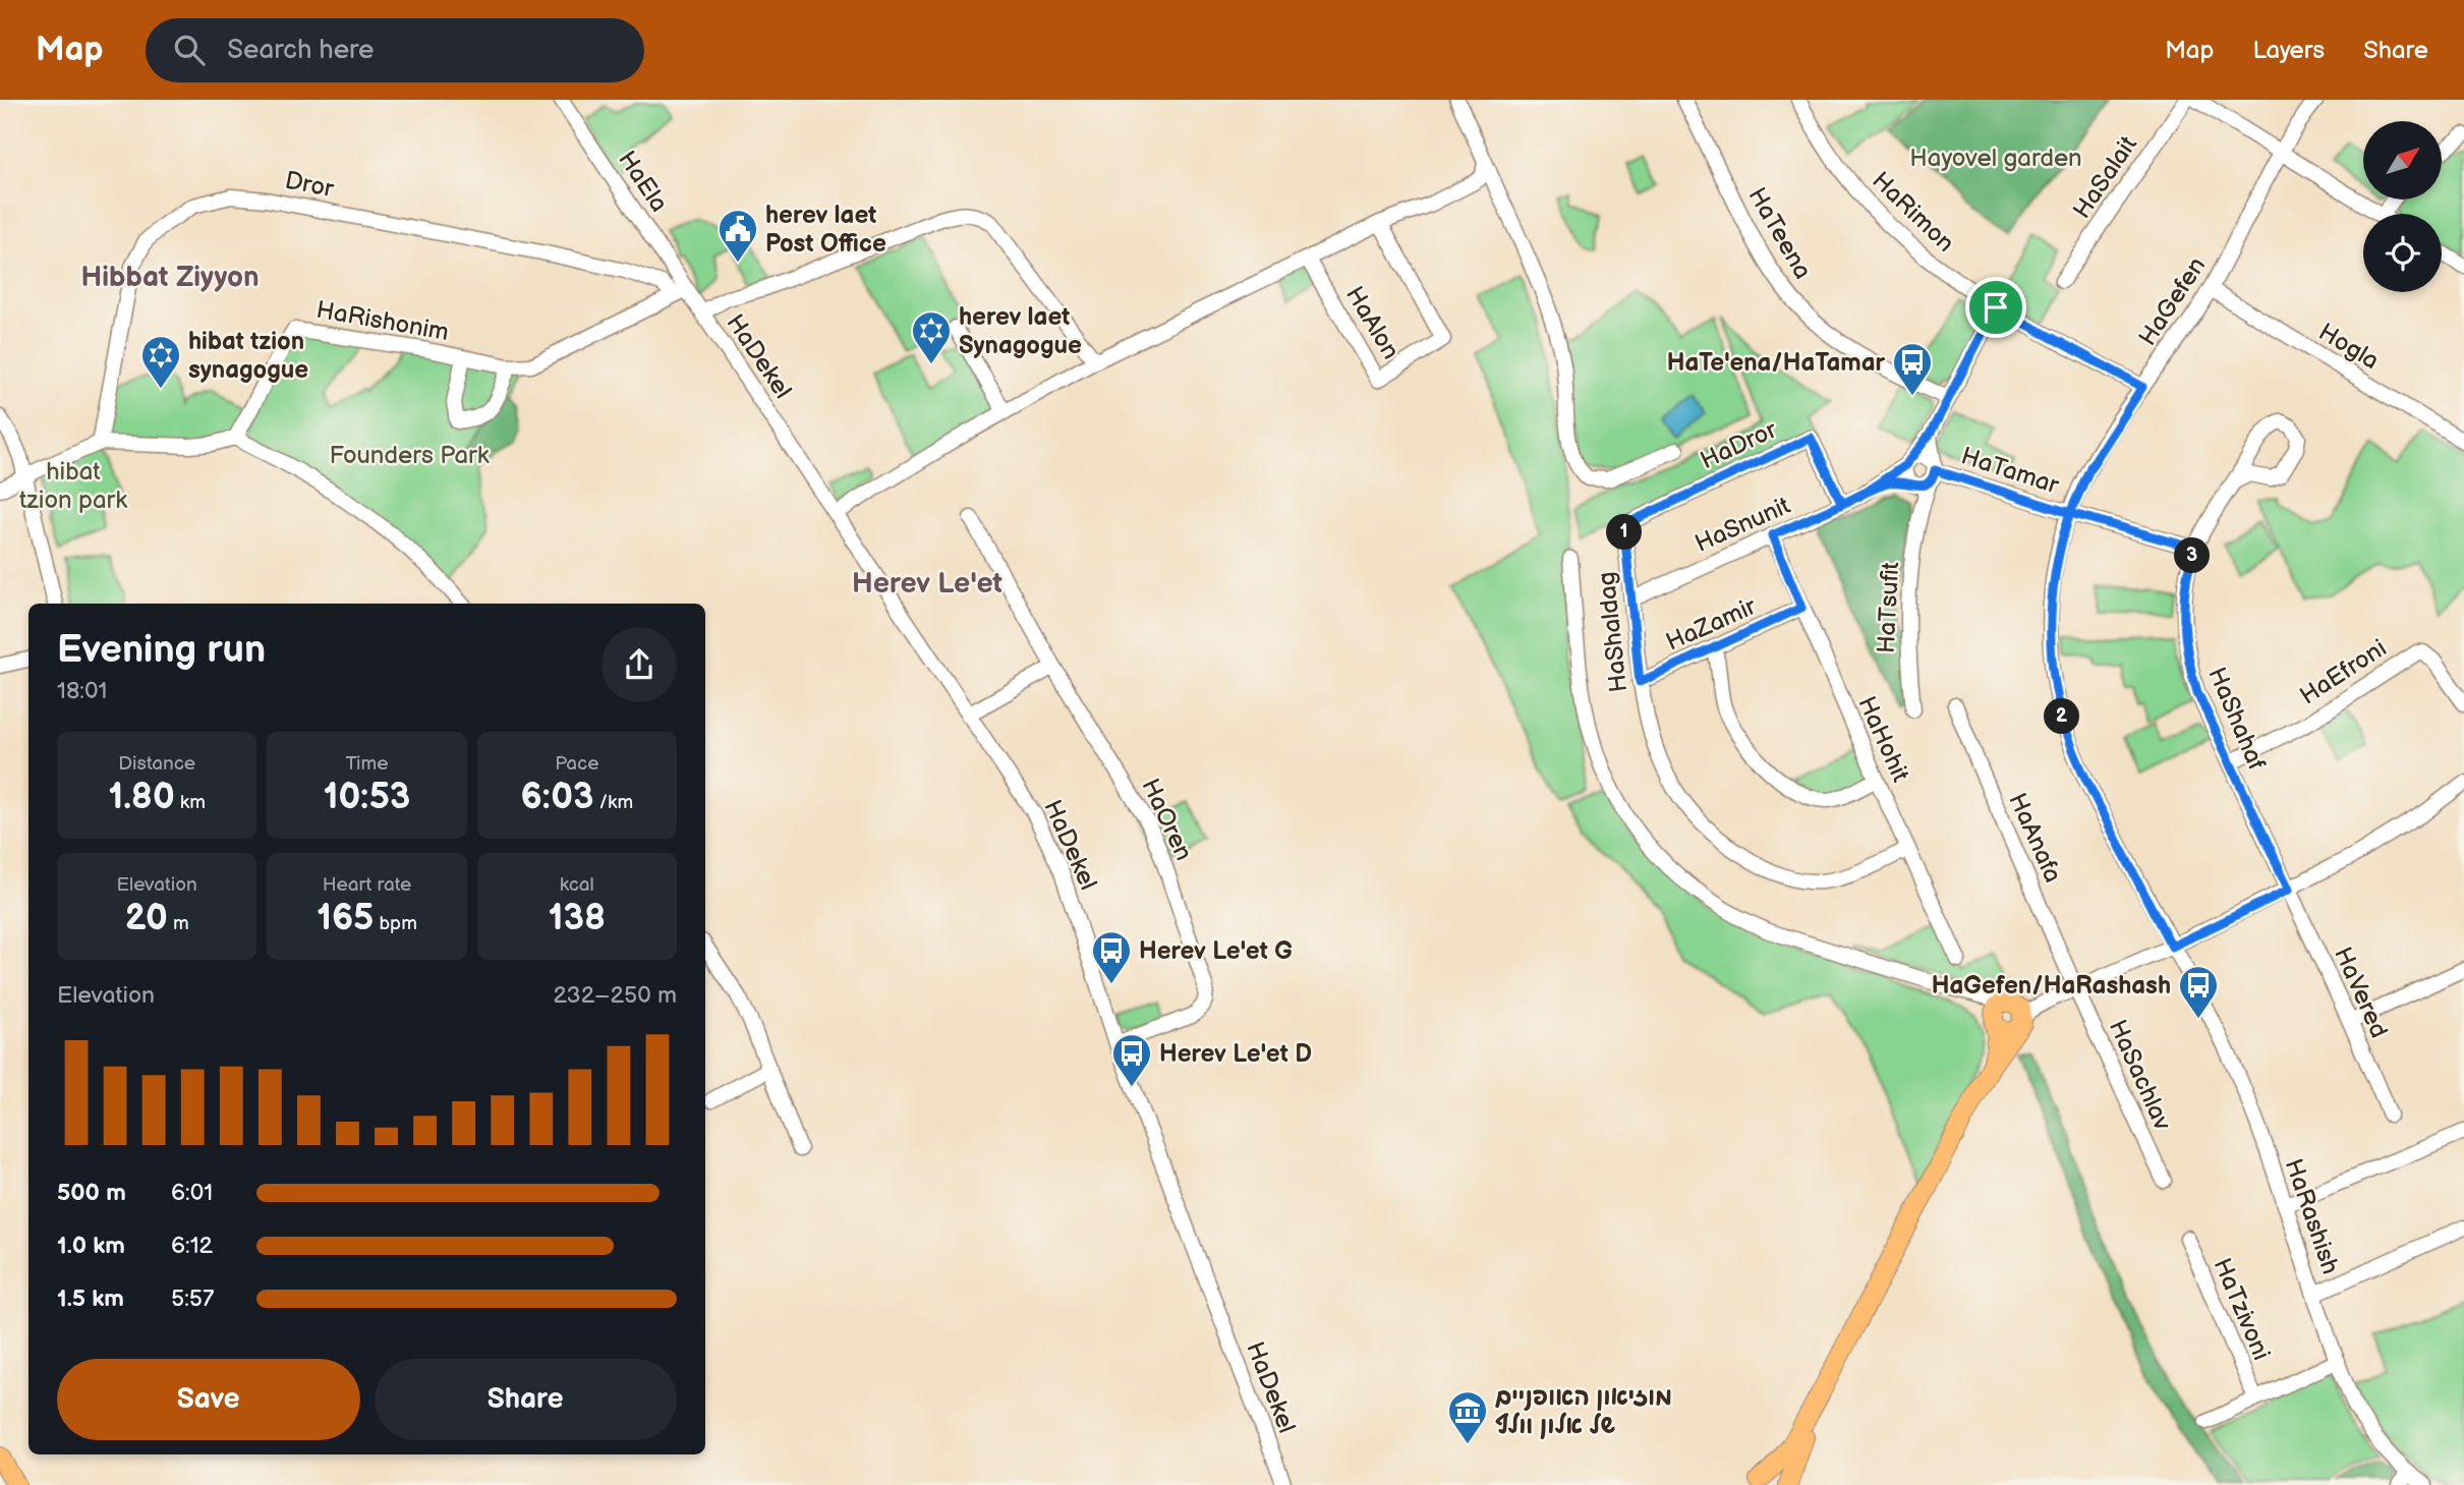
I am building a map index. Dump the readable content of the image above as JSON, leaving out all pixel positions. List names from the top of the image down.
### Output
{
  "streets": {
    "street": [
      "HaSalait",
      "HaEla",
      "Dror",
      "HaRimon",
      "HaTeena",
      "HaGefen",
      "HaRishonim",
      "HaAlon",
      "Hogla",
      "HaDekel",
      "HaDror",
      "HaTamar",
      "HaSnunit",
      "HaTsufit",
      "HaZamir",
      "HaShaldag",
      "HaEfroni",
      "HaShahaf",
      "HaHohit",
      "HaOren",
      "HaAnafa",
      "HaVered",
      "HaSachlav",
      "HaRashish",
      "HaTzivoni"
    ]
  },
  "crossings": [
    ["HaEla", "Dror"],
    ["HaEla", "HaRishonim"],
    ["HaEla", "HaDekel"],
    ["Dror", "HaRishonim"],
    ["Dror", "HaDekel"],
    ["HaRimon", "HaGefen"],
    ["HaRimon", "HaTamar"],
    ["HaTeena", "HaTamar"],
    ["HaGefen", "Hogla"],
    ["HaGefen", "HaTamar"],
    ["HaGefen", "HaRashish"],
    ["HaRishonim", "HaDekel"],
    ["HaDekel", "HaOren"],
    ["HaDror", "HaSnunit"],
    ["HaDror", "HaShaldag"],
    ["HaTamar", "HaSnunit"],
    ["HaTamar", "HaTsufit"],
    ["HaTamar", "HaShahaf"],
    ["HaSnunit", "HaTsufit"],
    ["HaSnunit", "HaShaldag"],
    ["HaSnunit", "HaHohit"],
    ["HaZamir", "HaShaldag"],
    ["HaZamir", "HaHohit"],
    ["HaShaldag", "HaHohit"],
    ["HaEfroni", "HaShahaf"],
    ["HaShahaf", "HaVered"],
    ["HaAnafa", "HaSachlav"],
    ["HaRashish", "HaTzivoni"]
  ],
  "districts": ["Hibbat Ziyyon", "Herev Le'et"],
  "parks": ["Hayovel garden", "Founders Park", "hibat tzion park"],
  "places": {
    "public building": ["herev laet Post Office"],
    "synagogue": ["herev laet Synagogue", "hibat tzion synagogue"],
    "bus stop": [
      "HaTe'ena/HaTamar",
      "Herev Le'et G",
      "HaGefen/HaRashash",
      "Herev Le'et D"
    ],
    "museum": ["מוזיאון האופניים של אלון וולף"]
  },
  "north": "top right",
  "page": {
    "header": "Map",
    "search": "Search here",
    "nav": ["Map", "Layers", "Share"],
    "pins": ["1", "3", "2"],
    "heading": ["Evening run", "18:01"],
    "stats": [
      ["Distance", "1.80 km"],
      ["Time", "10:53"],
      ["Pace", "6:03 /km"],
      ["Elevation", "20 m"],
      ["Heart rate", "165 bpm"],
      ["kcal", "138"]
    ],
    "chart": ["Elevation", "232–250 m"],
    "list": [
      {
        "name": "500 m",
        "note": "6:01"
      },
      {
        "name": "1.0 km",
        "note": "6:12"
      },
      {
        "name": "1.5 km",
        "note": "5:57"
      }
    ],
    "buttons": ["Save", "Share"]
  }
}
